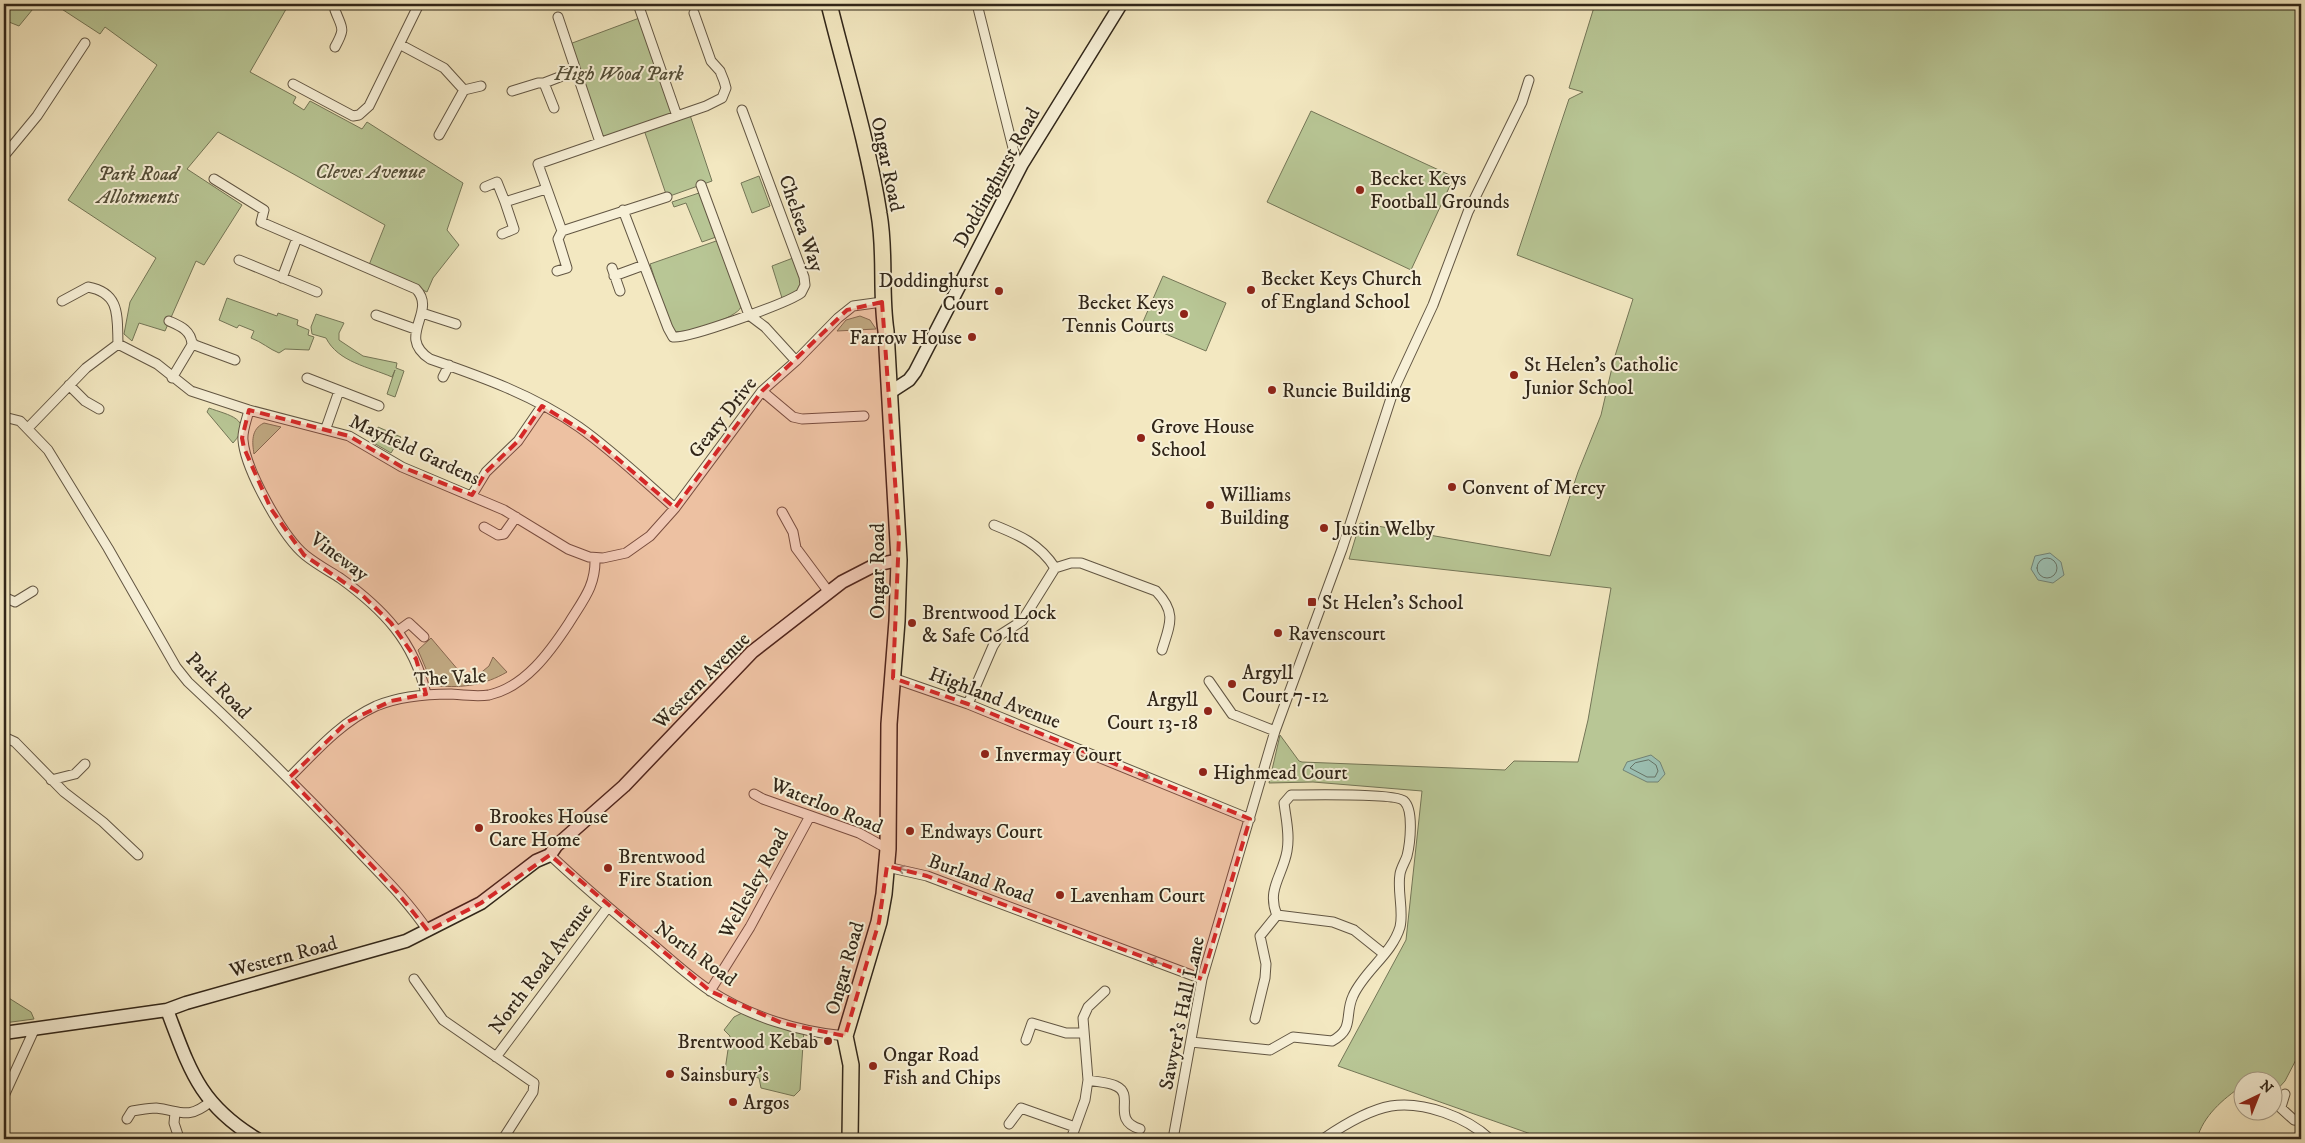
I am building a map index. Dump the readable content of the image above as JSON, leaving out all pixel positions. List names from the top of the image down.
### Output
{
  "streets": {
    "main road": ["Ongar Road"],
    "street": [
      "Doddinghurst Road",
      "Chelsea Way",
      "Geary Drive",
      "Mayfield Gardens",
      "Vineway",
      "The Vale",
      "Western Avenue",
      "Park Road",
      "Highland Avenue",
      "Waterloo Road",
      "Burland Road",
      "Wellesley Road",
      "North Road",
      "Western Road",
      "North Road Avenue",
      "Sawyer's Hall Lane"
    ]
  },
  "crossings": [
    ["Ongar Road", "Doddinghurst Road"],
    ["Ongar Road", "Geary Drive"],
    ["Ongar Road", "Western Avenue"],
    ["Ongar Road", "Highland Avenue"],
    ["Ongar Road", "Waterloo Road"],
    ["Ongar Road", "Burland Road"],
    ["Ongar Road", "North Road"],
    ["Geary Drive", "Mayfield Gardens"],
    ["Geary Drive", "The Vale"],
    ["Mayfield Gardens", "Vineway"],
    ["Mayfield Gardens", "The Vale"],
    ["Vineway", "The Vale"],
    ["The Vale", "Park Road"],
    ["Western Avenue", "North Road"],
    ["Western Avenue", "Western Road"],
    ["Park Road", "Western Road"],
    ["Highland Avenue", "Sawyer's Hall Lane"],
    ["Waterloo Road", "Wellesley Road"],
    ["Burland Road", "Sawyer's Hall Lane"],
    ["Wellesley Road", "North Road"],
    ["North Road", "Western Road"],
    ["North Road", "North Road Avenue"]
  ],
  "one_way": ["Highland Avenue", "Burland Road"],
  "parks": ["High Wood Park", "Cleves Avenue", "Park Road Allotments"],
  "places": {
    "other": [
      "Becket Keys Football Grounds",
      "Becket Keys Church of England School",
      "Doddinghurst Court",
      "Becket Keys Tennis Courts",
      "Farrow House",
      "St Helen's Catholic Junior School",
      "Runcie Building",
      "Grove House School",
      "Convent of Mercy",
      "Williams Building",
      "Justin Welby",
      "Brentwood Lock & Safe Co ltd",
      "Ravenscourt",
      "Argyll Court 7-12",
      "Argyll Court 13-18",
      "Invermay Court",
      "Highmead Court",
      "Brookes House Care Home",
      "Endways Court",
      "Brentwood Fire Station",
      "Lavenham Court",
      "Brentwood Kebab",
      "Ongar Road Fish and Chips",
      "Sainsbury's",
      "Argos"
    ],
    "transit": ["St Helen's School"]
  },
  "north": "top right"
}
